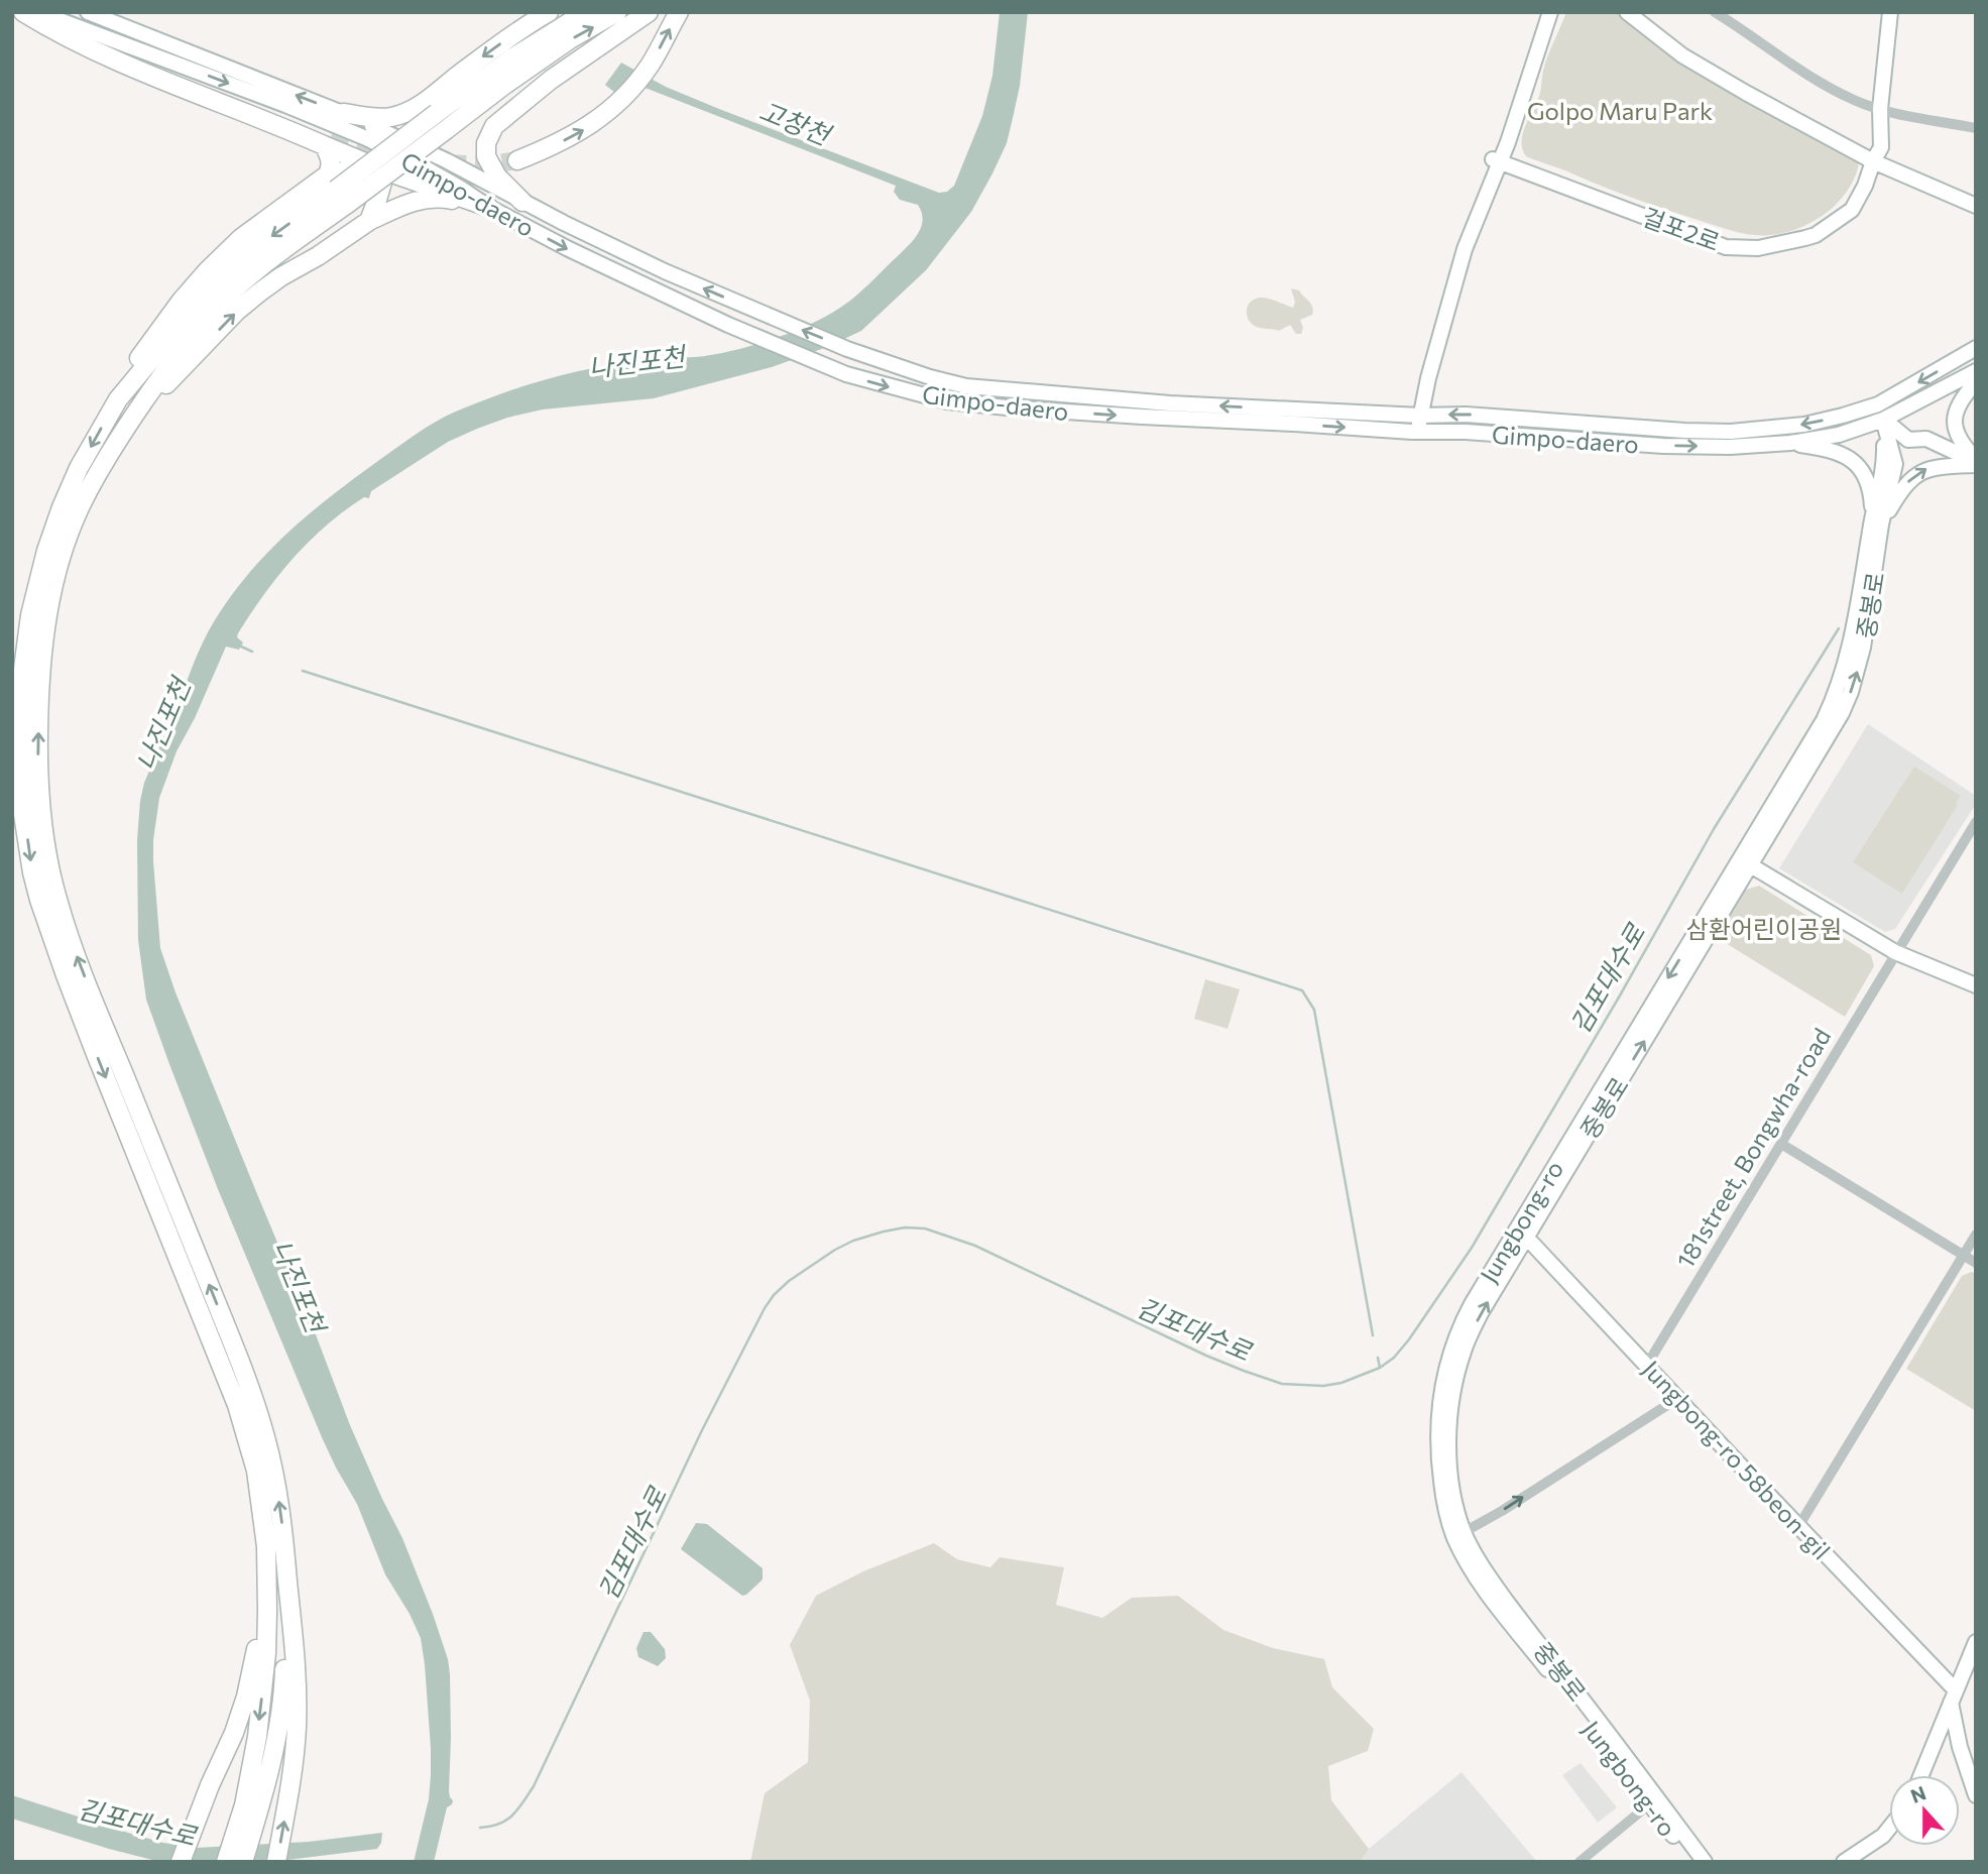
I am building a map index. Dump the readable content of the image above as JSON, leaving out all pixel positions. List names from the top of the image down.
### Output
{
  "streets": {
    "street": [
      "Gimpo-daero",
      "걸포2로",
      "중봉로",
      "181street, Bongwha-road",
      "Jungbong-ro",
      "Jungbong-ro 58beon-gil"
    ]
  },
  "crossings": [
    ["중봉로", "Jungbong-ro"],
    ["181street, Bongwha-road", "Jungbong-ro 58beon-gil"],
    ["Jungbong-ro", "Jungbong-ro 58beon-gil"]
  ],
  "water": ["고창천", "나진포천", "김포대수로"],
  "parks": ["Golpo Maru Park", "삼환어린이공원"],
  "north": "top"
}
